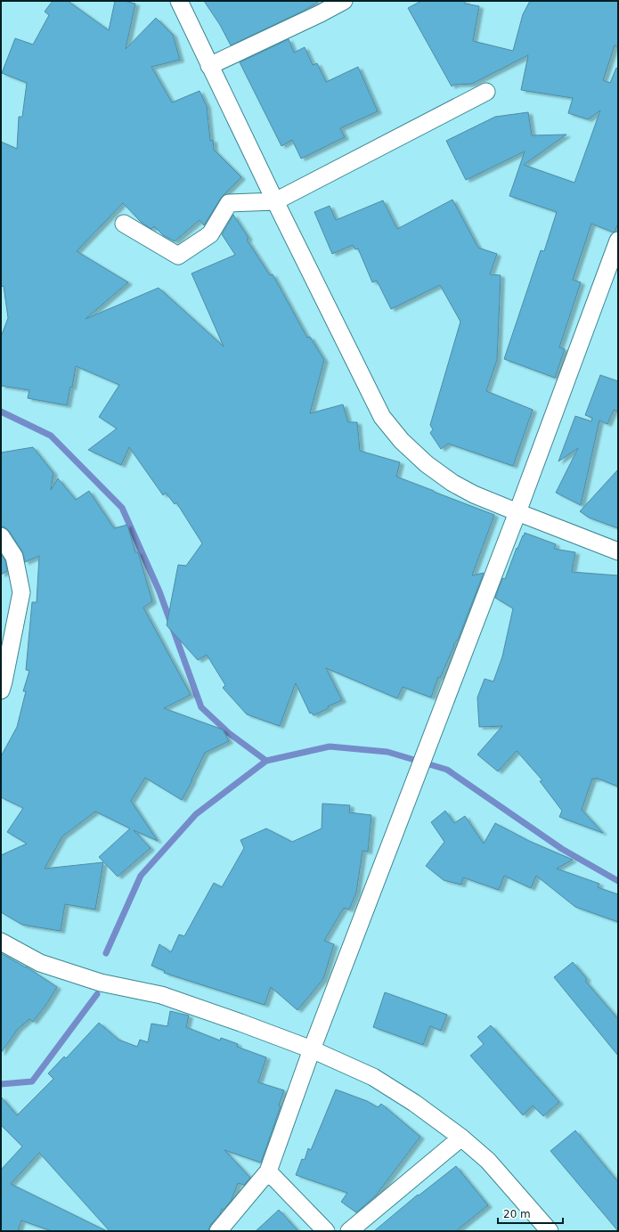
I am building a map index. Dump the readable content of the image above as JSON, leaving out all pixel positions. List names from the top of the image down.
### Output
{
  "scale_bar": "20 m"
}
